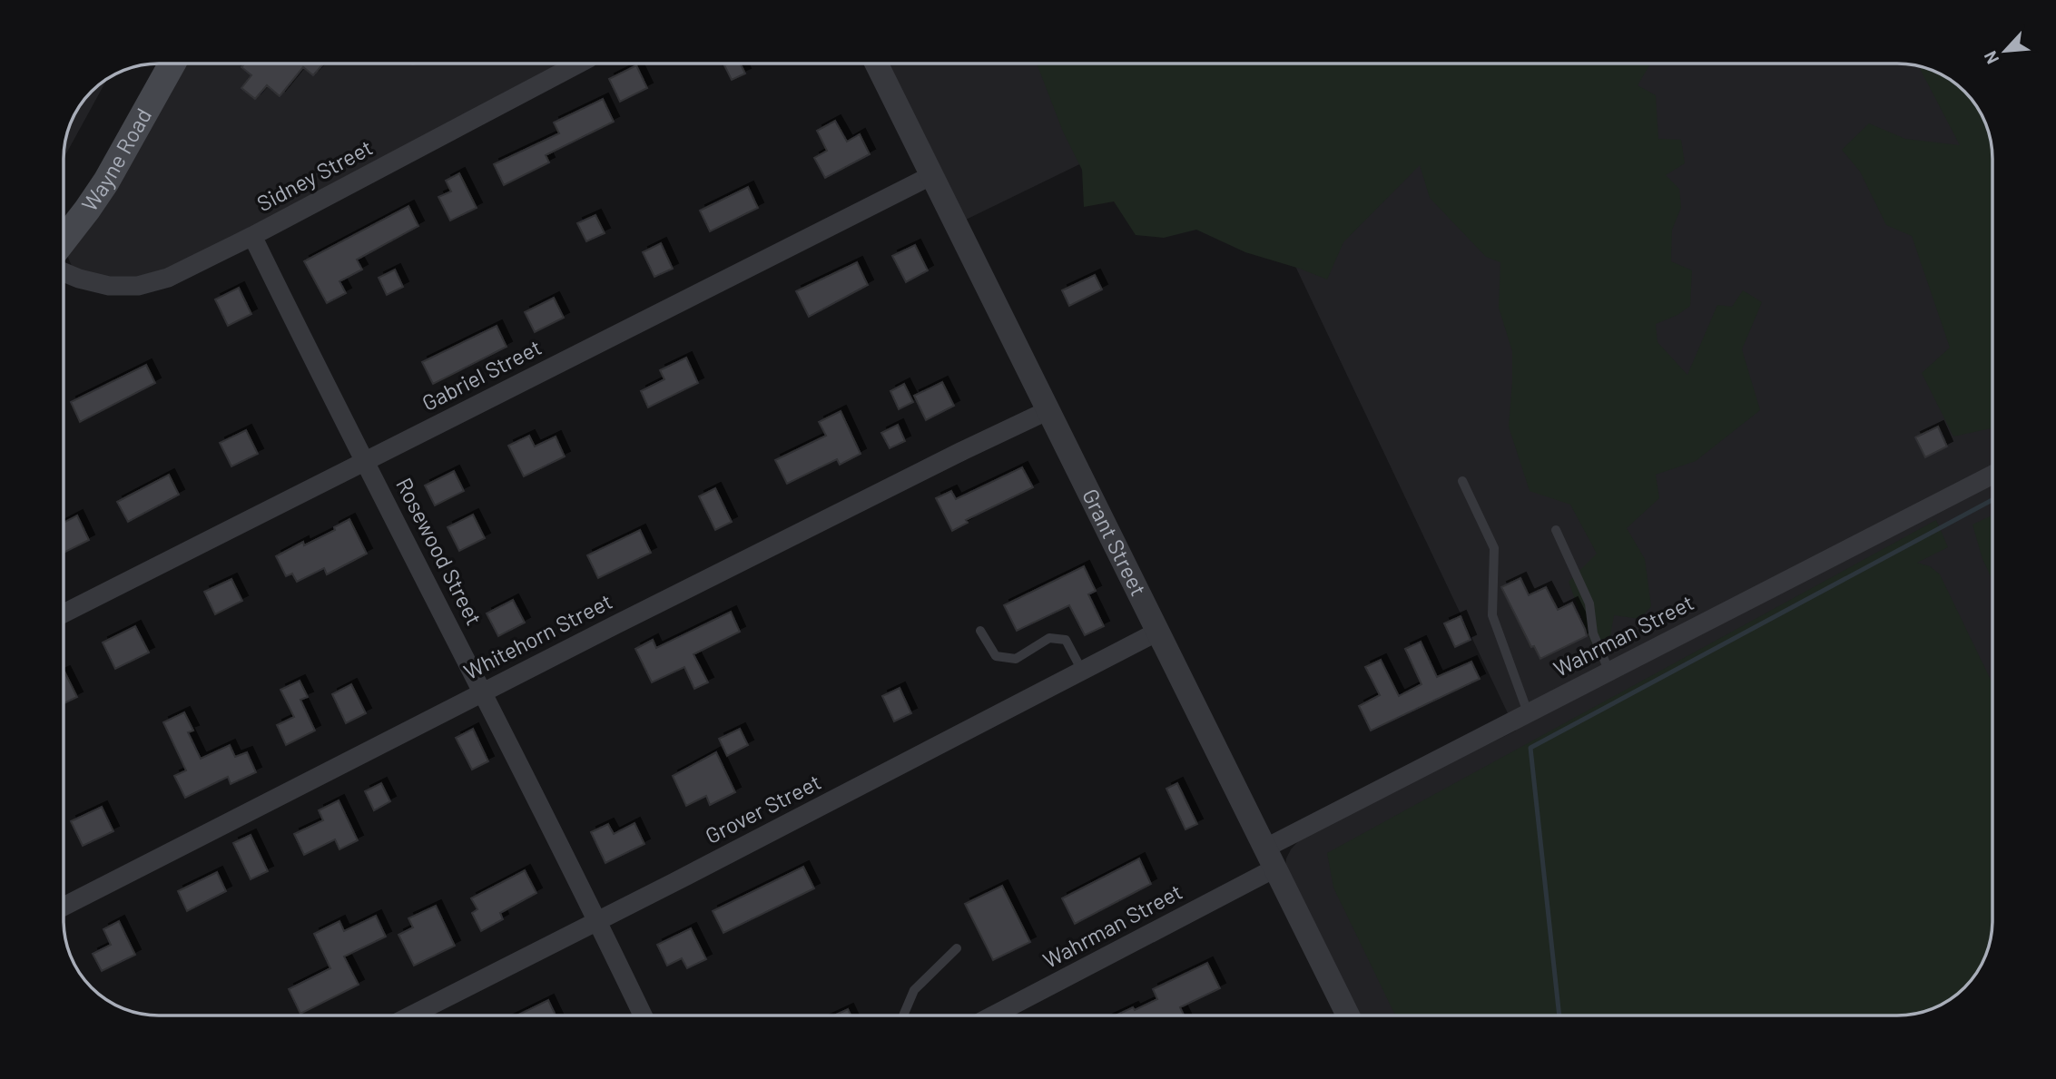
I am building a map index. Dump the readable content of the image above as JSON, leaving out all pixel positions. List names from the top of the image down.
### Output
{
  "streets": {
    "main road": ["Wayne Road"],
    "street": [
      "Sidney Street",
      "Gabriel Street",
      "Grant Street",
      "Rosewood Street",
      "Wahrman Street",
      "Whitehorn Street",
      "Grover Street"
    ]
  },
  "crossings": [
    ["Sidney Street", "Rosewood Street"],
    ["Gabriel Street", "Grant Street"],
    ["Gabriel Street", "Rosewood Street"],
    ["Grant Street", "Wahrman Street"],
    ["Grant Street", "Whitehorn Street"],
    ["Grant Street", "Grover Street"],
    ["Rosewood Street", "Whitehorn Street"],
    ["Rosewood Street", "Grover Street"]
  ],
  "north": "bottom left"
}
